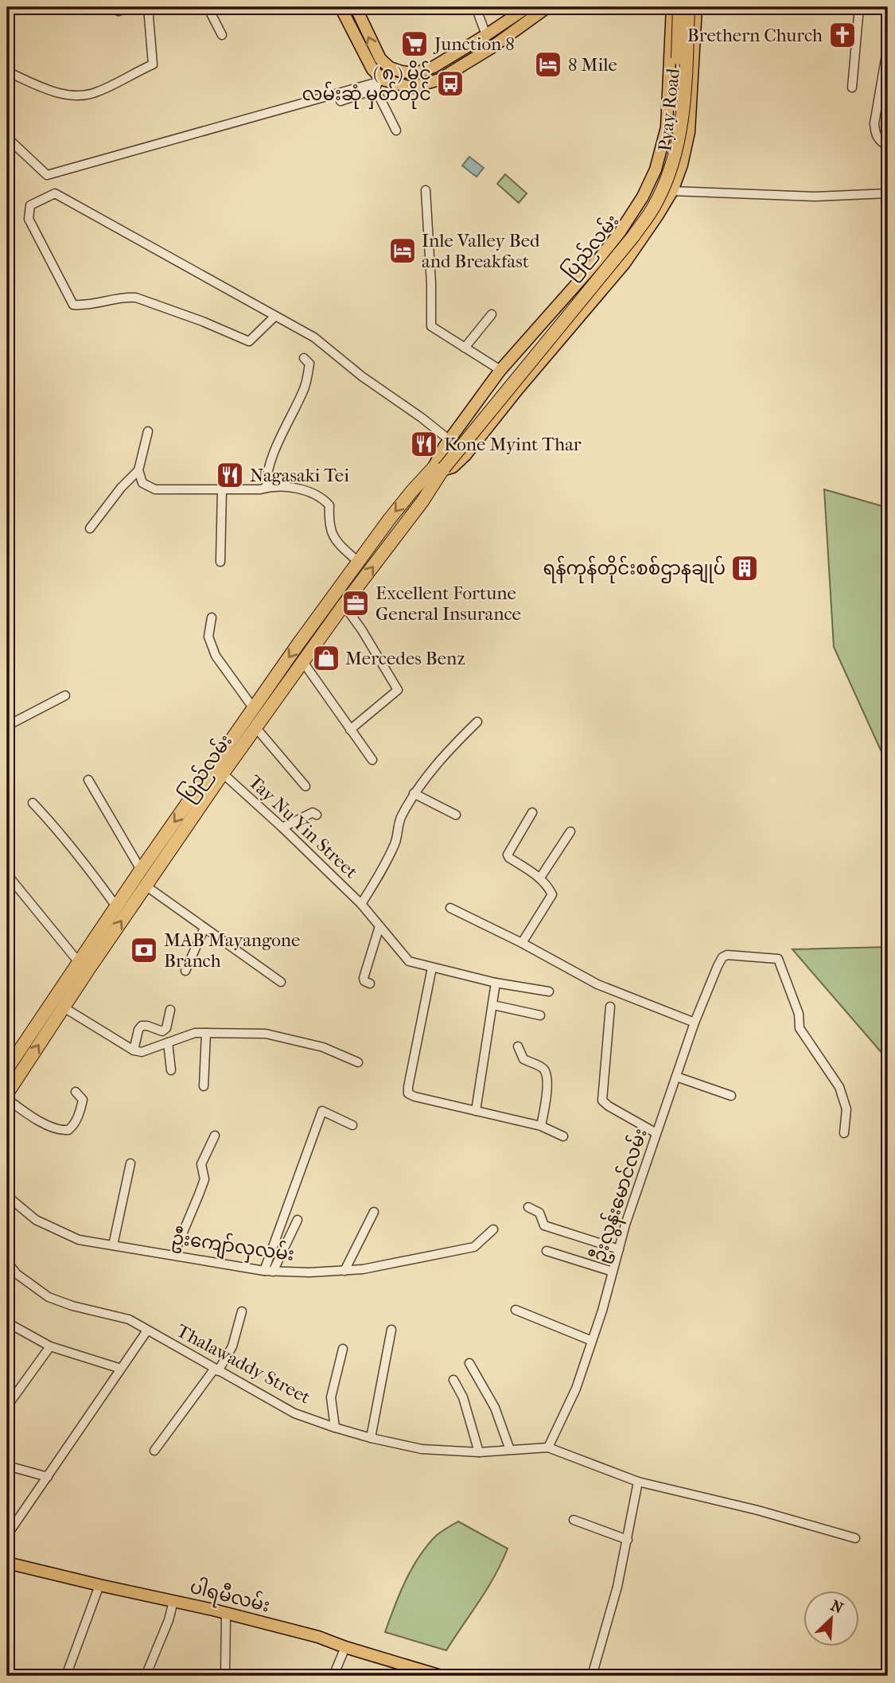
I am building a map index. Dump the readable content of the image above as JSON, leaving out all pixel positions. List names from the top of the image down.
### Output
{
  "streets": {
    "highway": ["ပြည်လမ်း"],
    "main road": ["Pyay Road", "ပါရမီလမ်း"],
    "street": [
      "Tay Nu Yin Street",
      "ဦးလွန်းမောင်လမ်း",
      "ဦးကျော်လှလမ်း",
      "Thalawaddy Street"
    ]
  },
  "crossings": [
    ["Pyay Road", "ပြည်လမ်း"],
    ["ပြည်လမ်း", "Tay Nu Yin Street"],
    ["ဦးလွန်းမောင်လမ်း", "Thalawaddy Street"]
  ],
  "places": {
    "church": ["Brethern Church"],
    "supermarket": ["Junction 8"],
    "hotel": ["8 Mile", "Inle Valley Bed and Breakfast"],
    "bus stop": ["( ၈ ) မိုင် လမ်းဆုံ မှတ်တိုင်"],
    "restaurant": ["Kone Myint Thar", "Nagasaki Tei"],
    "building": ["ရန်ကုန်တိုင်းစစ်ဌာနချုပ်"],
    "office": ["Excellent Fortune General Insurance"],
    "shop": ["Mercedes Benz"],
    "bank": ["MAB Mayangone Branch"]
  },
  "north": "top right"
}
